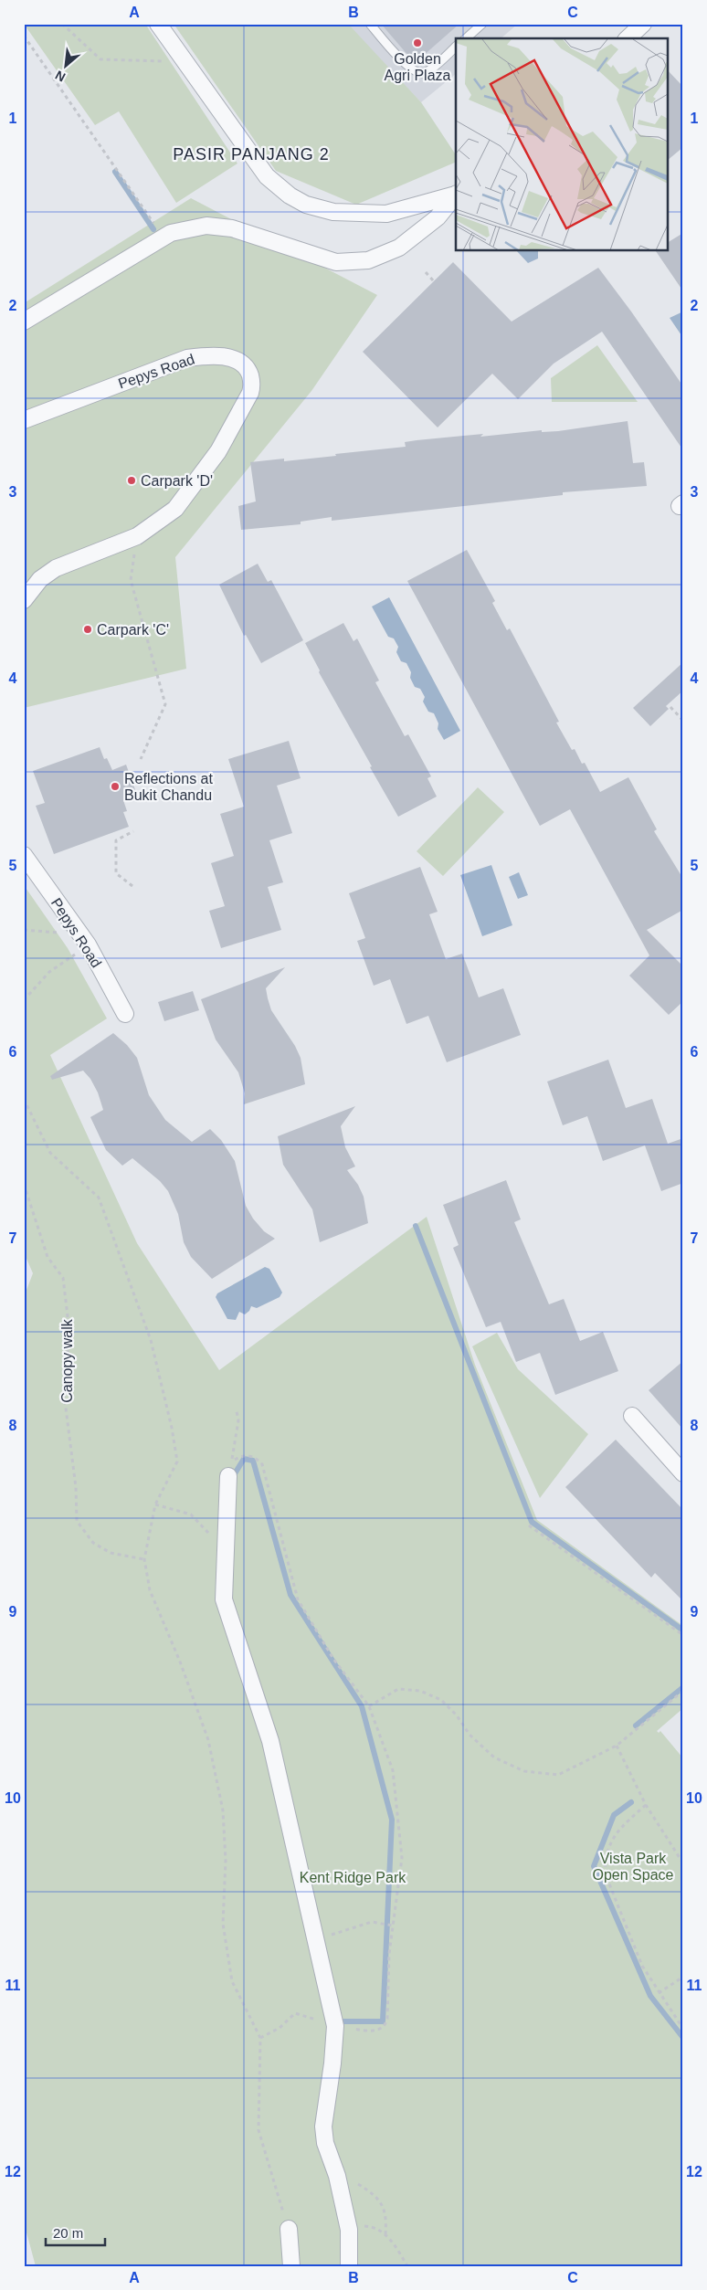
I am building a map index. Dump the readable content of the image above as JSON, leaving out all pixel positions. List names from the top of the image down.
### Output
{
  "streets": {
    "street": ["Pepys Road"],
    "path": ["Canopy walk"]
  },
  "districts": ["PASIR PANJANG 2"],
  "parks": ["Vista Park Open Space", "Kent Ridge Park"],
  "places": [
    "Golden Agri Plaza",
    "Carpark 'D'",
    "Carpark 'C'",
    "Reflections at Bukit Chandu"
  ],
  "scale_bar": "20 m",
  "north": "bottom left",
  "grid": {
    "columns": ["A", "B", "C"],
    "rows": [
      "1",
      "2",
      "3",
      "4",
      "5",
      "6",
      "7",
      "8",
      "9",
      "10",
      "11",
      "12"
    ]
  }
}
